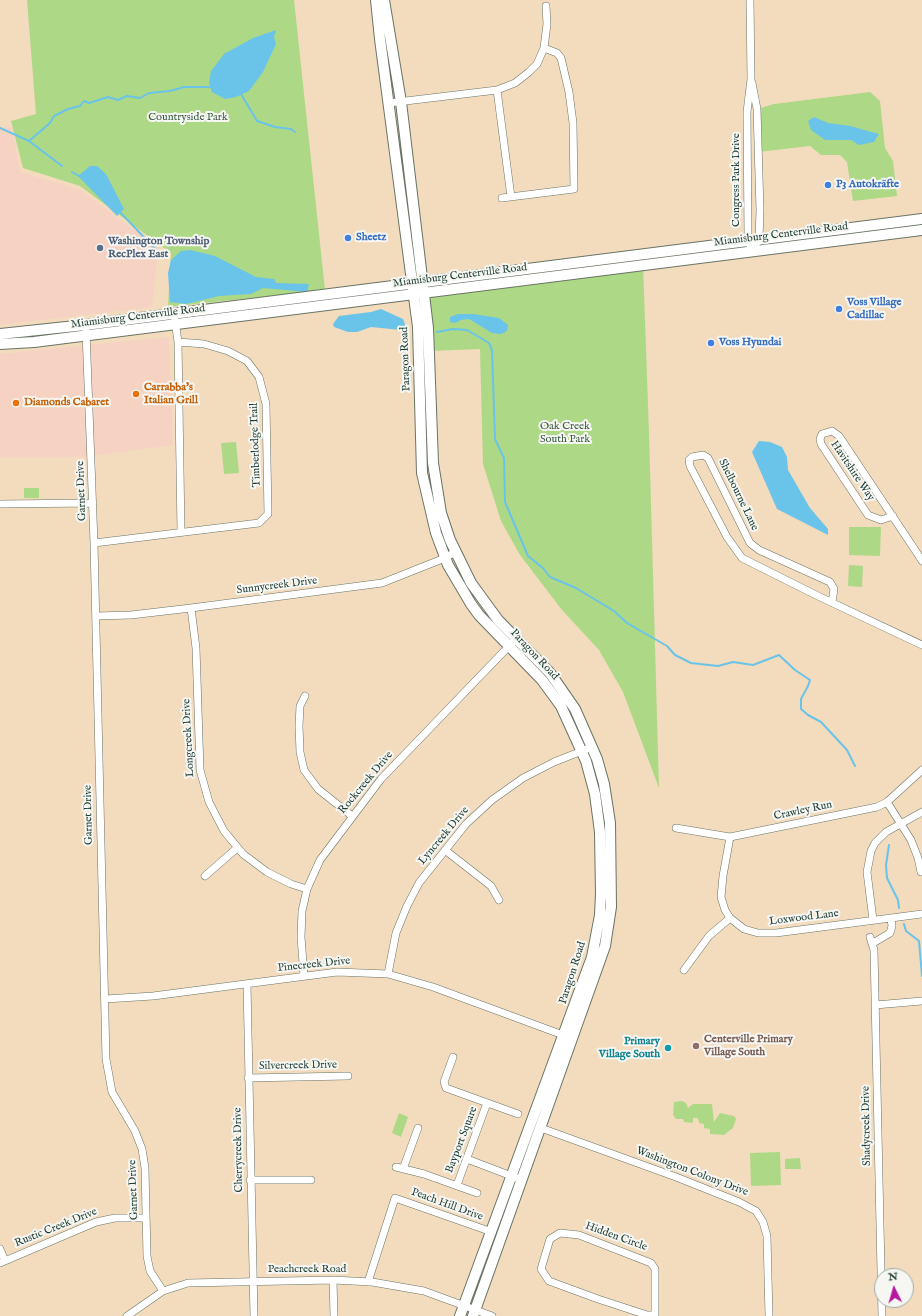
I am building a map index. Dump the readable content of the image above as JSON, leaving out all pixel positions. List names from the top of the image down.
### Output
{
  "streets": {
    "street": [
      "Congress Park Drive",
      "Miamisburg Centerville Road",
      "Paragon Road",
      "Timberlodge Trail",
      "Havitshire Way",
      "Garnet Drive",
      "Shelbourne Lane",
      "Sunnycreek Drive",
      "Longcreek Drive",
      "Rockcreek Drive",
      "Crawley Run",
      "Lyncreek Drive",
      "Loxwood Lane",
      "Pinecreek Drive",
      "Silvercreek Drive",
      "Shadycreek Drive",
      "Bayport Square",
      "Cherrycreek Drive",
      "Washington Colony Drive",
      "Peach Hill Drive",
      "Rustic Creek Drive",
      "Hidden Circle",
      "Peachcreek Road"
    ]
  },
  "crossings": [
    ["Congress Park Drive", "Miamisburg Centerville Road"],
    ["Miamisburg Centerville Road", "Paragon Road"],
    ["Miamisburg Centerville Road", "Garnet Drive"],
    ["Paragon Road", "Sunnycreek Drive"],
    ["Paragon Road", "Rockcreek Drive"],
    ["Paragon Road", "Lyncreek Drive"],
    ["Paragon Road", "Pinecreek Drive"],
    ["Paragon Road", "Washington Colony Drive"],
    ["Paragon Road", "Peach Hill Drive"],
    ["Paragon Road", "Peachcreek Road"],
    ["Timberlodge Trail", "Garnet Drive"],
    ["Garnet Drive", "Sunnycreek Drive"],
    ["Garnet Drive", "Pinecreek Drive"],
    ["Garnet Drive", "Rustic Creek Drive"],
    ["Garnet Drive", "Peachcreek Road"],
    ["Sunnycreek Drive", "Longcreek Drive"],
    ["Longcreek Drive", "Rockcreek Drive"],
    ["Rockcreek Drive", "Pinecreek Drive"],
    ["Lyncreek Drive", "Pinecreek Drive"],
    ["Loxwood Lane", "Shadycreek Drive"],
    ["Pinecreek Drive", "Cherrycreek Drive"],
    ["Silvercreek Drive", "Cherrycreek Drive"],
    ["Cherrycreek Drive", "Peachcreek Road"],
    ["Peach Hill Drive", "Peachcreek Road"]
  ],
  "parks": ["Countryside Park", "Oak Creek South Park"],
  "places": [
    "P3 Autokräfte",
    "Sheetz",
    "Washington Township RecPlex East",
    "Voss Village Cadillac",
    "Voss Hyundai",
    "Carrabba's Italian Grill",
    "Diamonds Cabaret",
    "Centerville Primary Village South",
    "Primary Village South"
  ],
  "north": "top"
}
